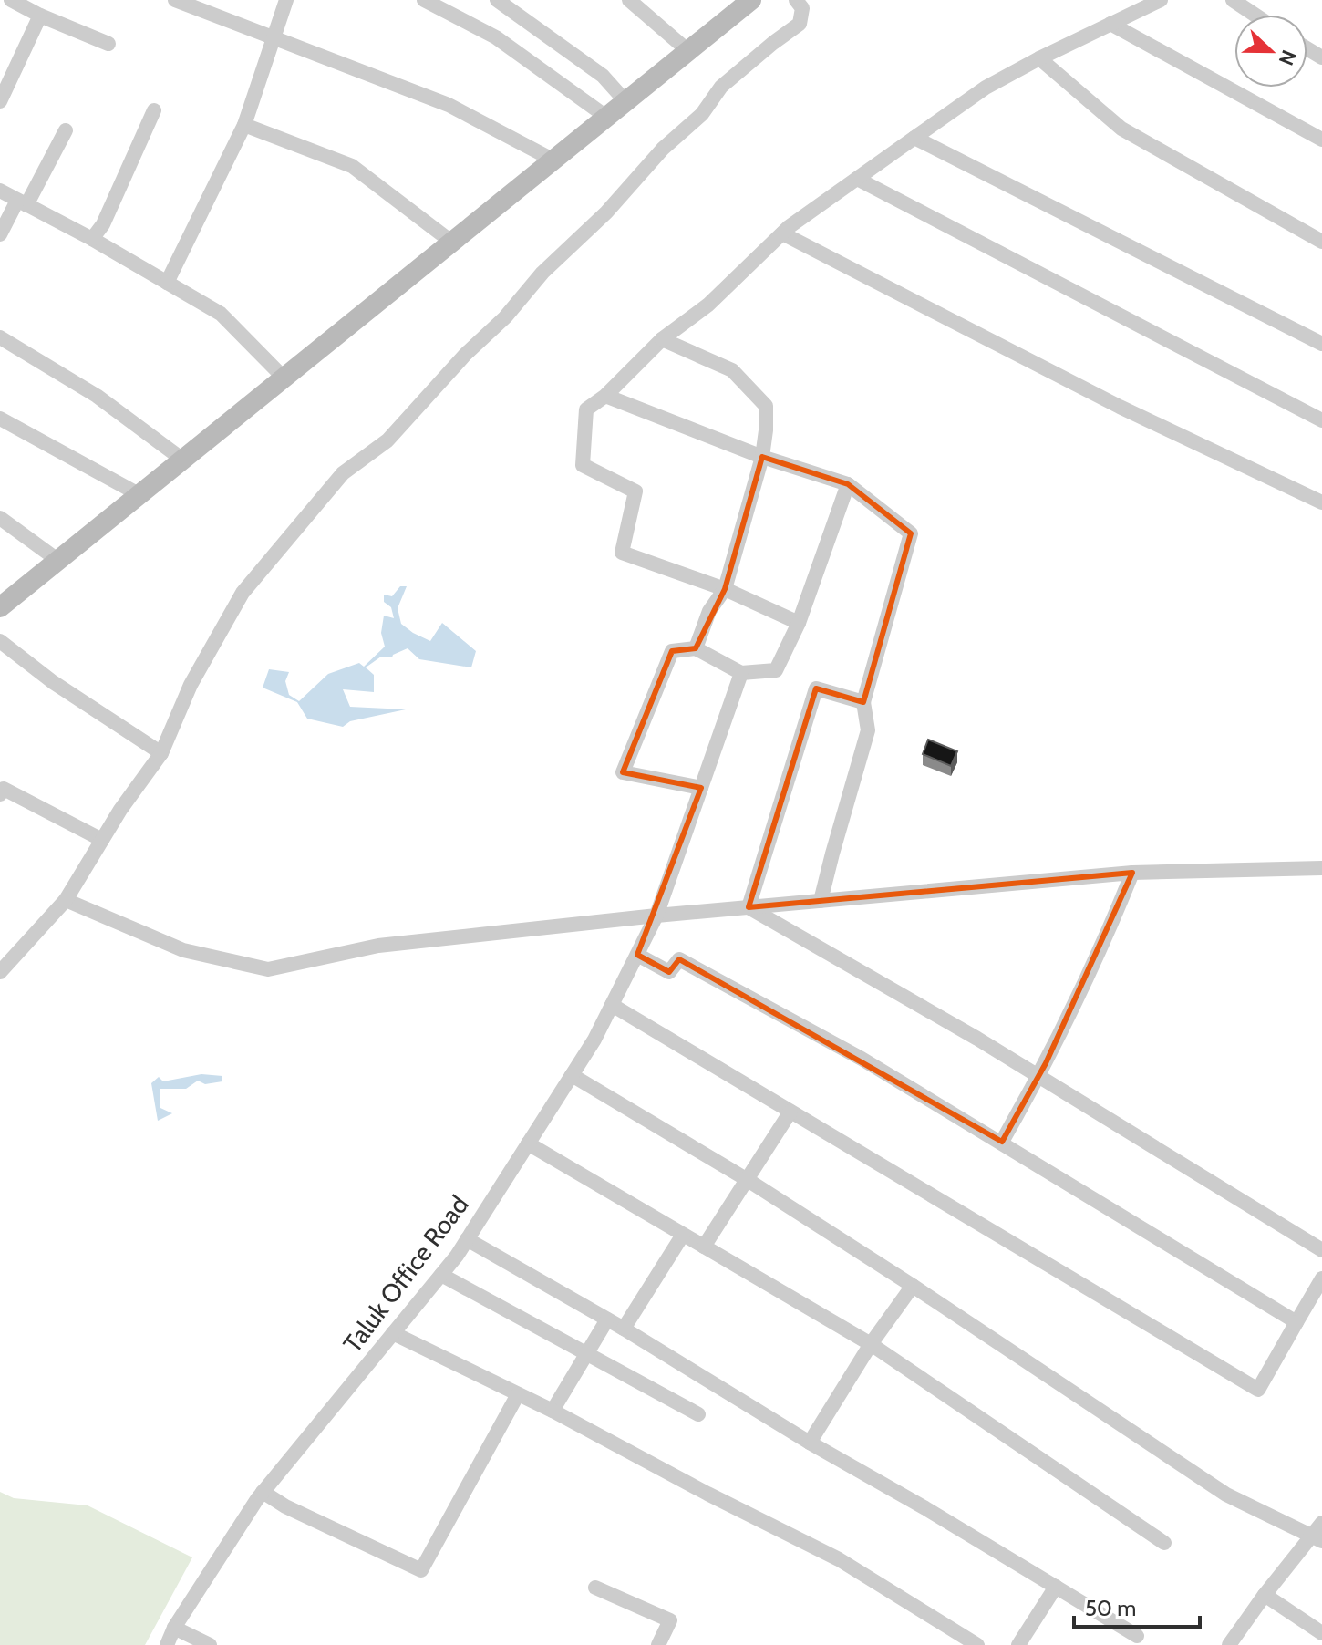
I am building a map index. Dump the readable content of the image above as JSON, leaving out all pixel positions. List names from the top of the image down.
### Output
{
  "streets": {
    "street": ["Taluk Office Road"]
  },
  "scale_bar": "50 m",
  "north": "right"
}
